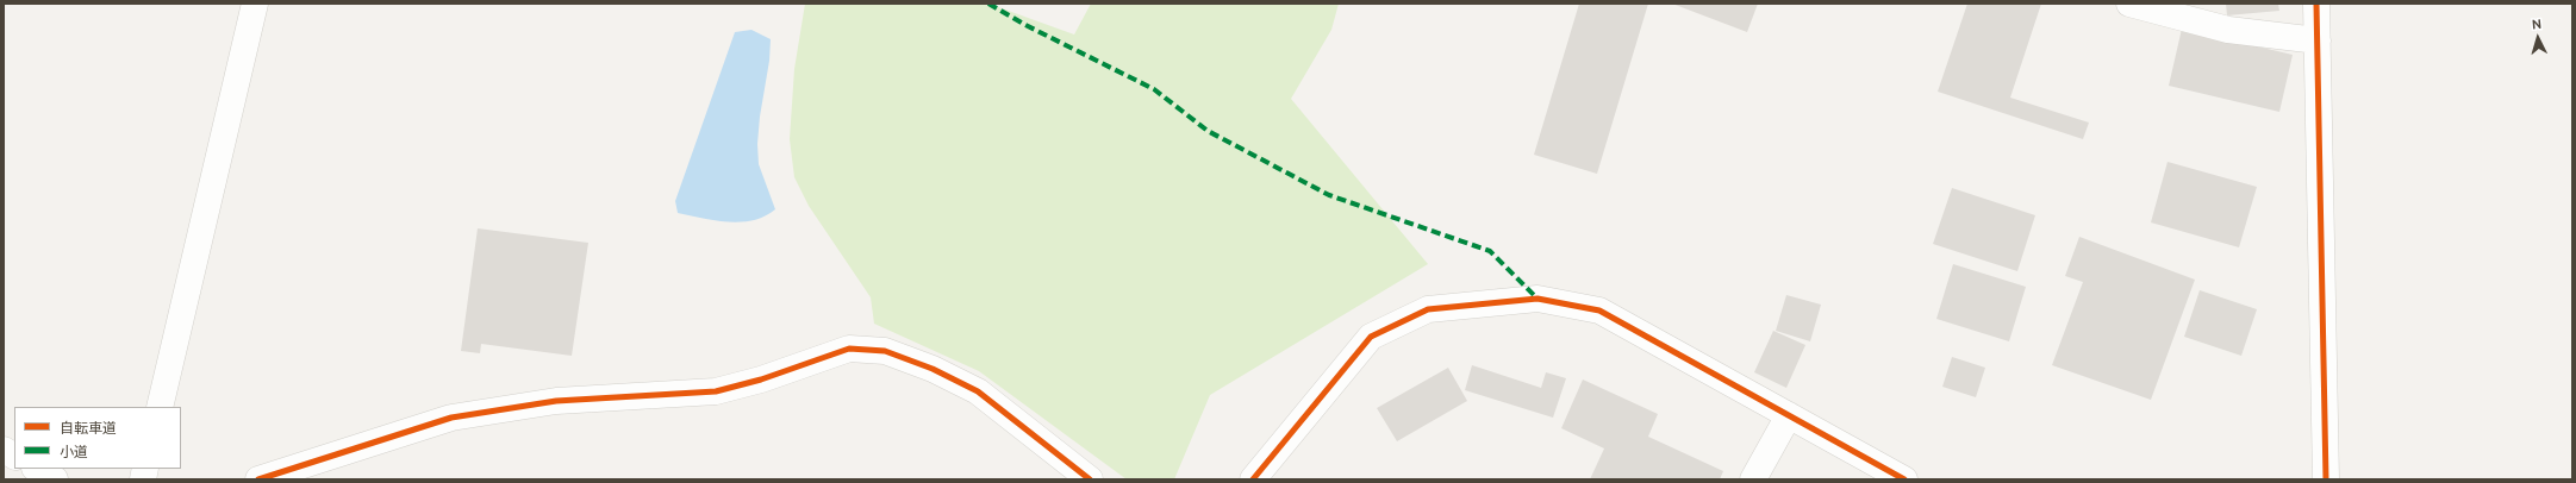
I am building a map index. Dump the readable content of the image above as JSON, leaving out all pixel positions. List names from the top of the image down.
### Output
{
  "legend": ["自転車道", "小道"],
  "north": "top"
}
